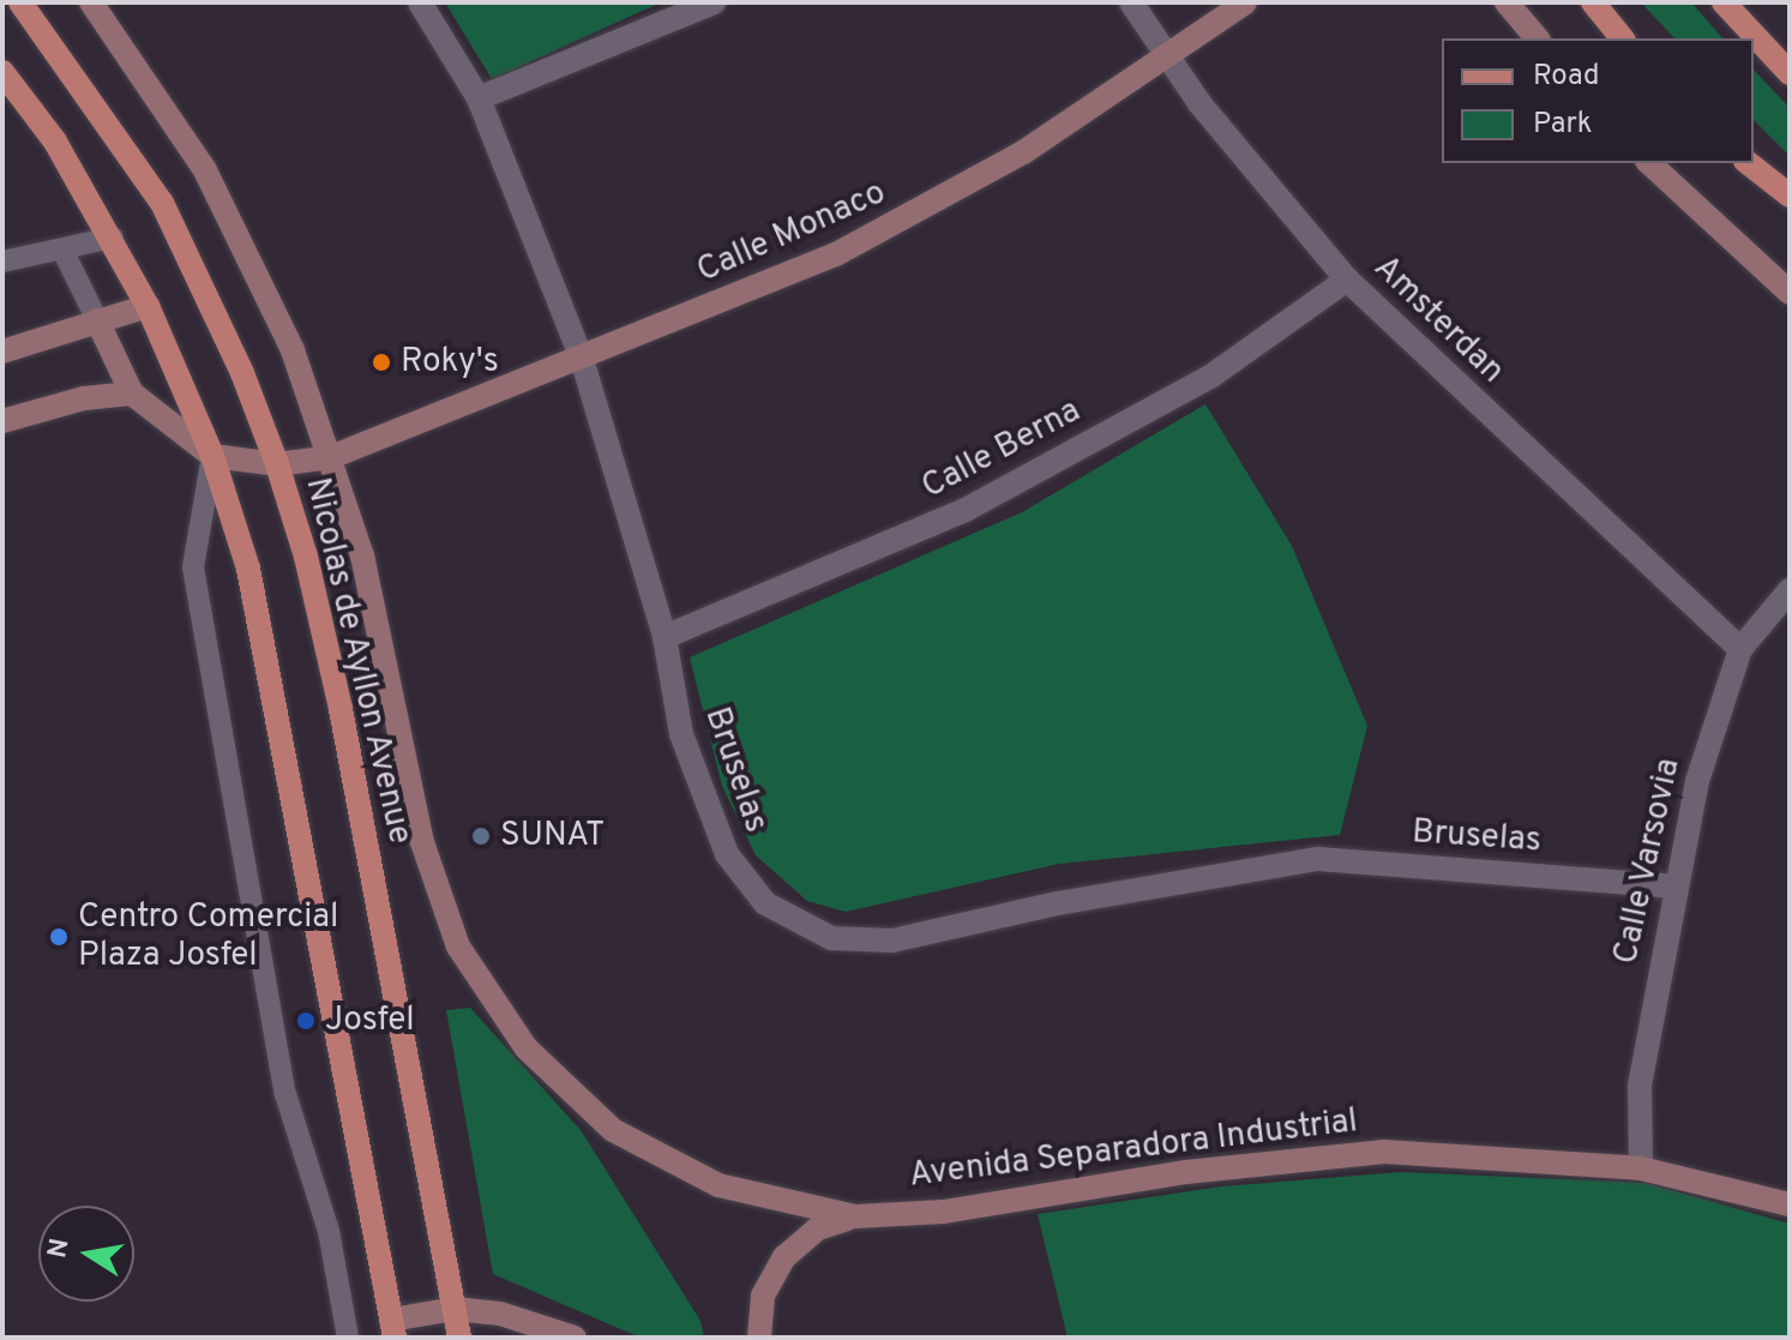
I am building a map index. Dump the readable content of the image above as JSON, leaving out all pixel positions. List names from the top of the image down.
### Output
{
  "streets": {
    "main road": ["Calle Monaco", "Nicolas de Ayllon Avenue", "Avenida Separadora Industrial"],
    "street": [
      "Amsterdan",
      "Calle Berna",
      "Bruselas",
      "Calle Varsovia"
    ]
  },
  "crossings": [
    ["Calle Monaco", "Amsterdan"],
    ["Calle Monaco", "Nicolas de Ayllon Avenue"],
    ["Calle Monaco", "Bruselas"],
    ["Amsterdan", "Calle Berna"],
    ["Amsterdan", "Calle Varsovia"],
    ["Calle Berna", "Bruselas"],
    ["Nicolas de Ayllon Avenue", "Avenida Separadora Industrial"],
    ["Bruselas", "Calle Varsovia"],
    ["Calle Varsovia", "Avenida Separadora Industrial"]
  ],
  "places": [
    "Roky's",
    "SUNAT",
    "Centro Comercial Plaza Josfel",
    "Josfel"
  ],
  "legend": ["Road", "Park"],
  "north": "left"
}
